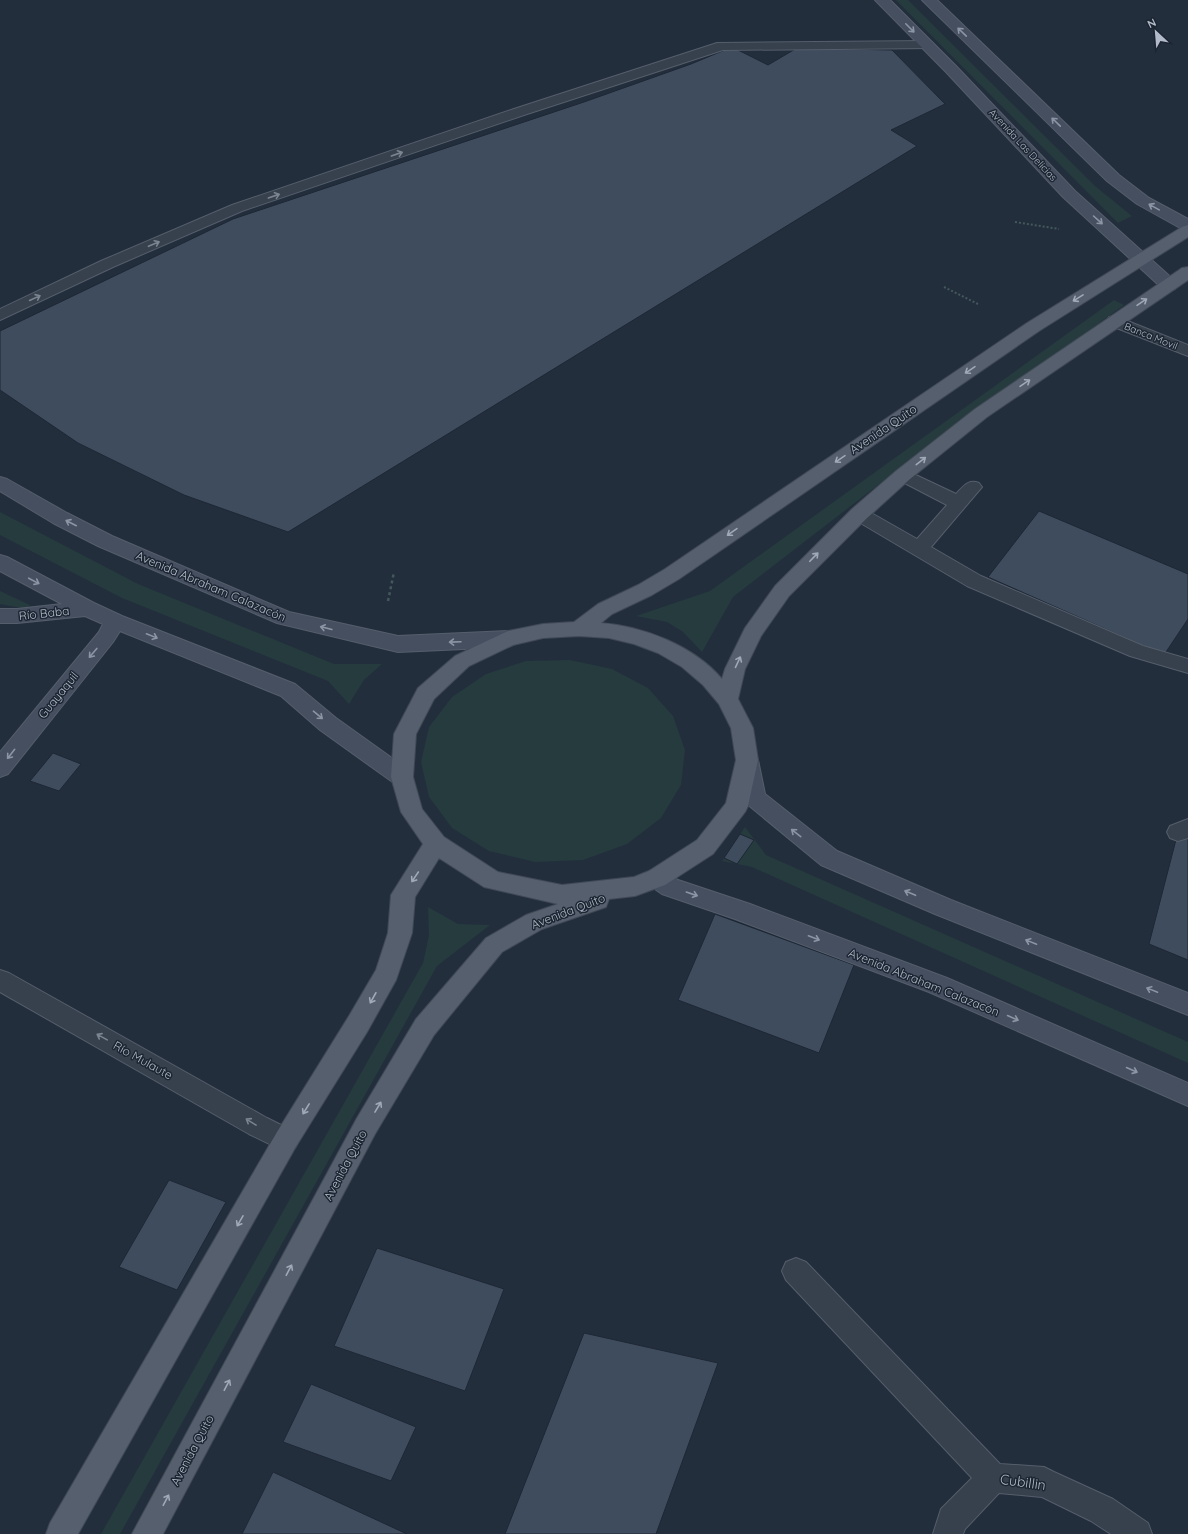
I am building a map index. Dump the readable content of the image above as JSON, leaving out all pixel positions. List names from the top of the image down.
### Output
{
  "streets": {
    "main road": [
      "Avenida Las Delicias",
      "Avenida Quito",
      "Avenida Abraham Calazacón",
      "Río Baba",
      "Guayaquil"
    ],
    "street": ["Río Mulaute", "Cubillin"],
    "lane": ["Banca Movil"]
  },
  "crossings": [
    ["Avenida Las Delicias", "Avenida Quito"],
    ["Avenida Quito", "Avenida Abraham Calazacón"]
  ],
  "one_way": ["Guayaquil", "Río Mulaute"],
  "north": "top left"
}
